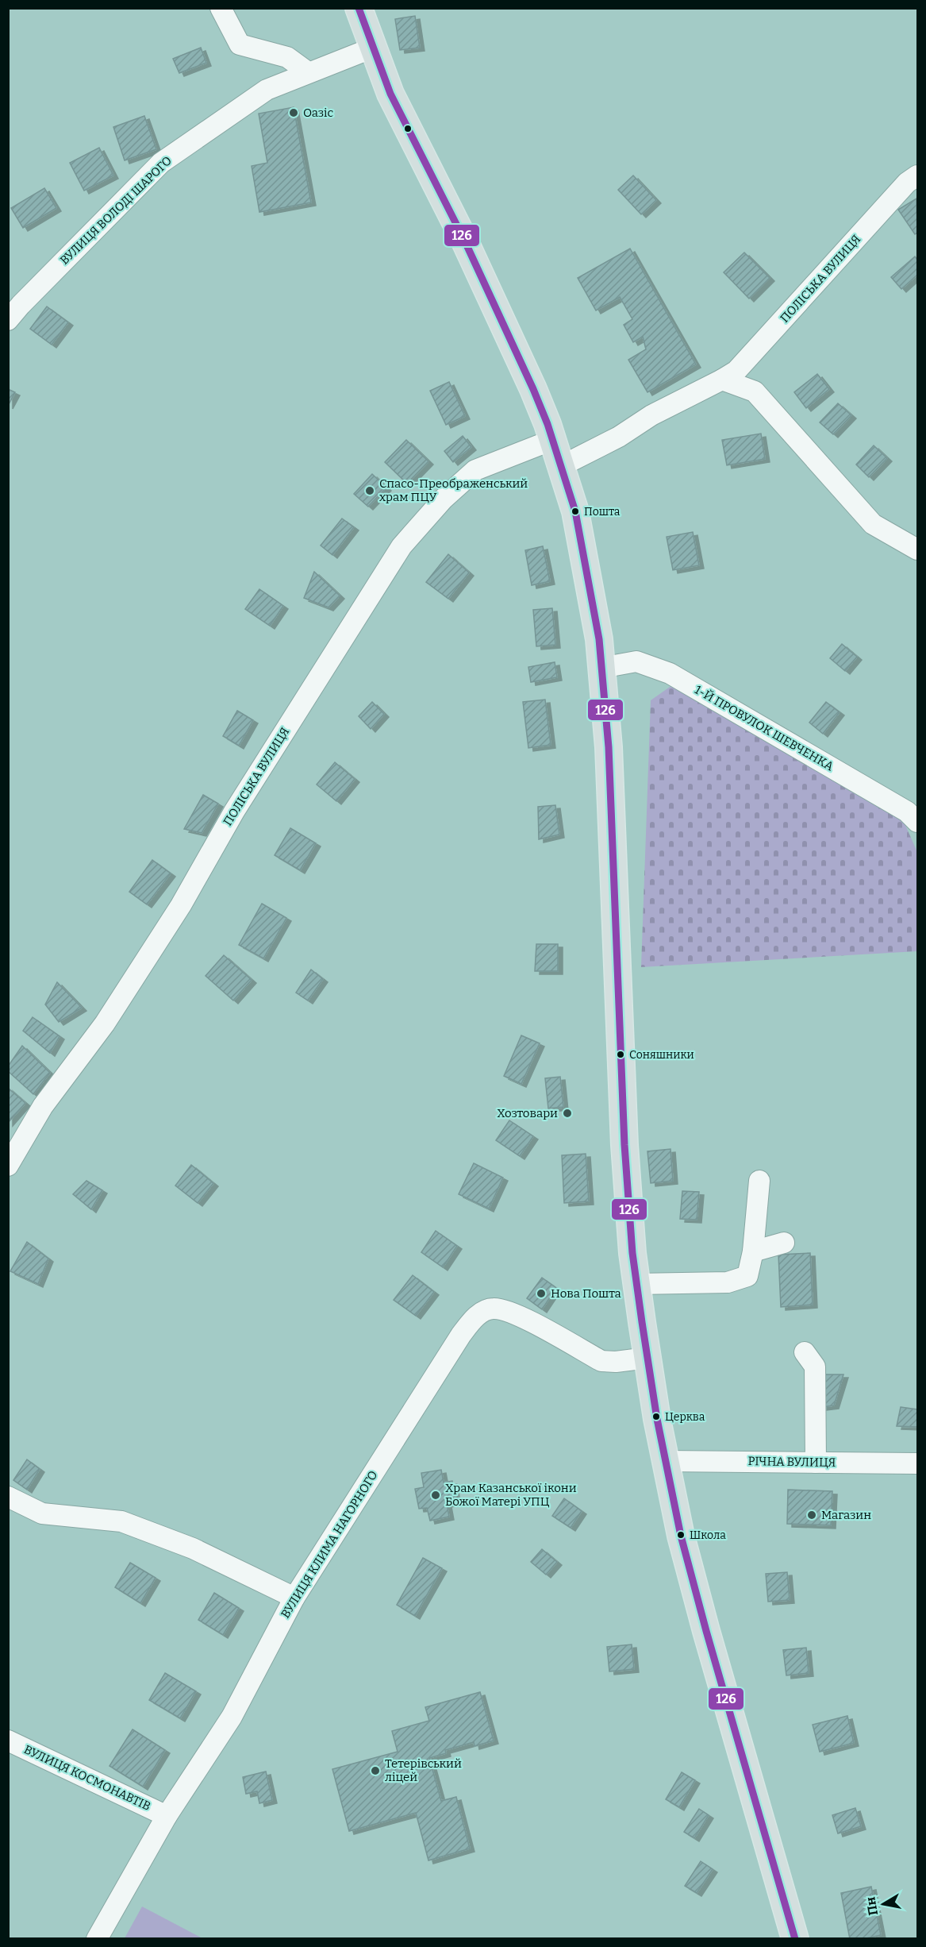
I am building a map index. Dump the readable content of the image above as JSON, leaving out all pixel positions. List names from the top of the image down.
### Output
{
  "streets": {
    "street": [
      "ВУЛИЦЯ ВОЛОДІ ШАРОГО",
      "ПОЛІСЬКА ВУЛИЦЯ",
      "1-Й ПРОВУЛОК ШЕВЧЕНКА",
      "РІЧНА ВУЛИЦЯ",
      "ВУЛИЦЯ КЛИМА НАГОРНОГО",
      "ВУЛИЦЯ КОСМОНАВТІВ"
    ]
  },
  "crossings": [
    ["ВУЛИЦЯ КЛИМА НАГОРНОГО", "ВУЛИЦЯ КОСМОНАВТІВ"]
  ],
  "places": [
    "Оазіс",
    "Спасо-Преображенський храм ПЦУ",
    "Пошта",
    "Соняшники",
    "Хозтовари",
    "Нова Пошта",
    "Церква",
    "Храм Казанської ікони Божої Матері УПЦ",
    "Магазин",
    "Школа",
    "Тетерівський ліцей"
  ],
  "lines": ["transit line 126"],
  "north": "left"
}
